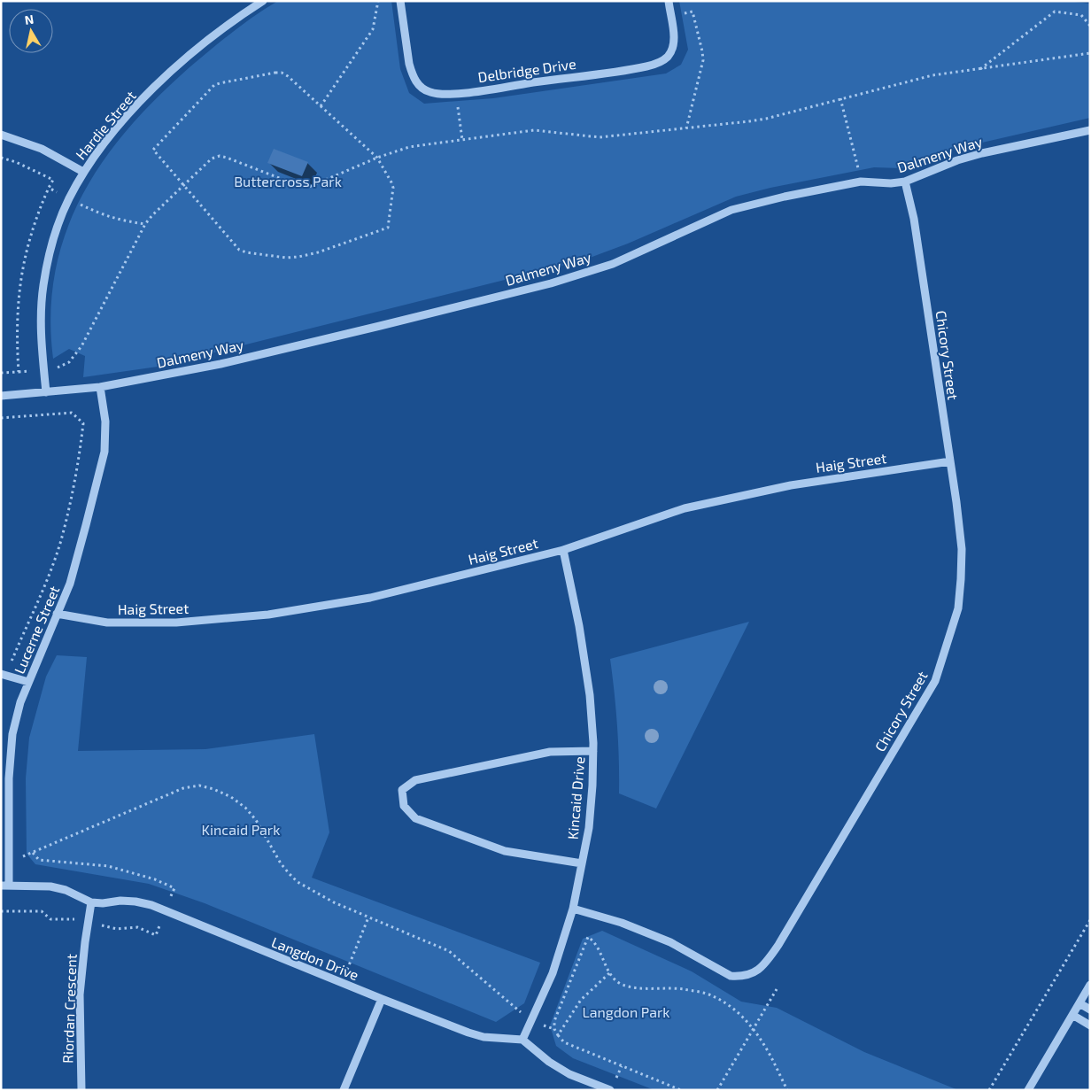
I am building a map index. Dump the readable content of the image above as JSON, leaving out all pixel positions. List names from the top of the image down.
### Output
{
  "streets": {
    "street": [
      "Delbridge Drive",
      "Hardie Street",
      "Dalmeny Way",
      "Chicory Street",
      "Haig Street",
      "Lucerne Street",
      "Kincaid Drive",
      "Langdon Drive",
      "Riordan Crescent"
    ]
  },
  "crossings": [
    ["Hardie Street", "Dalmeny Way"],
    ["Dalmeny Way", "Chicory Street"],
    ["Dalmeny Way", "Lucerne Street"],
    ["Chicory Street", "Haig Street"],
    ["Chicory Street", "Kincaid Drive"],
    ["Haig Street", "Lucerne Street"],
    ["Haig Street", "Kincaid Drive"],
    ["Lucerne Street", "Langdon Drive"],
    ["Kincaid Drive", "Langdon Drive"],
    ["Langdon Drive", "Riordan Crescent"]
  ],
  "parks": ["Buttercross Park", "Kincaid Park", "Langdon Park"],
  "north": "top"
}
